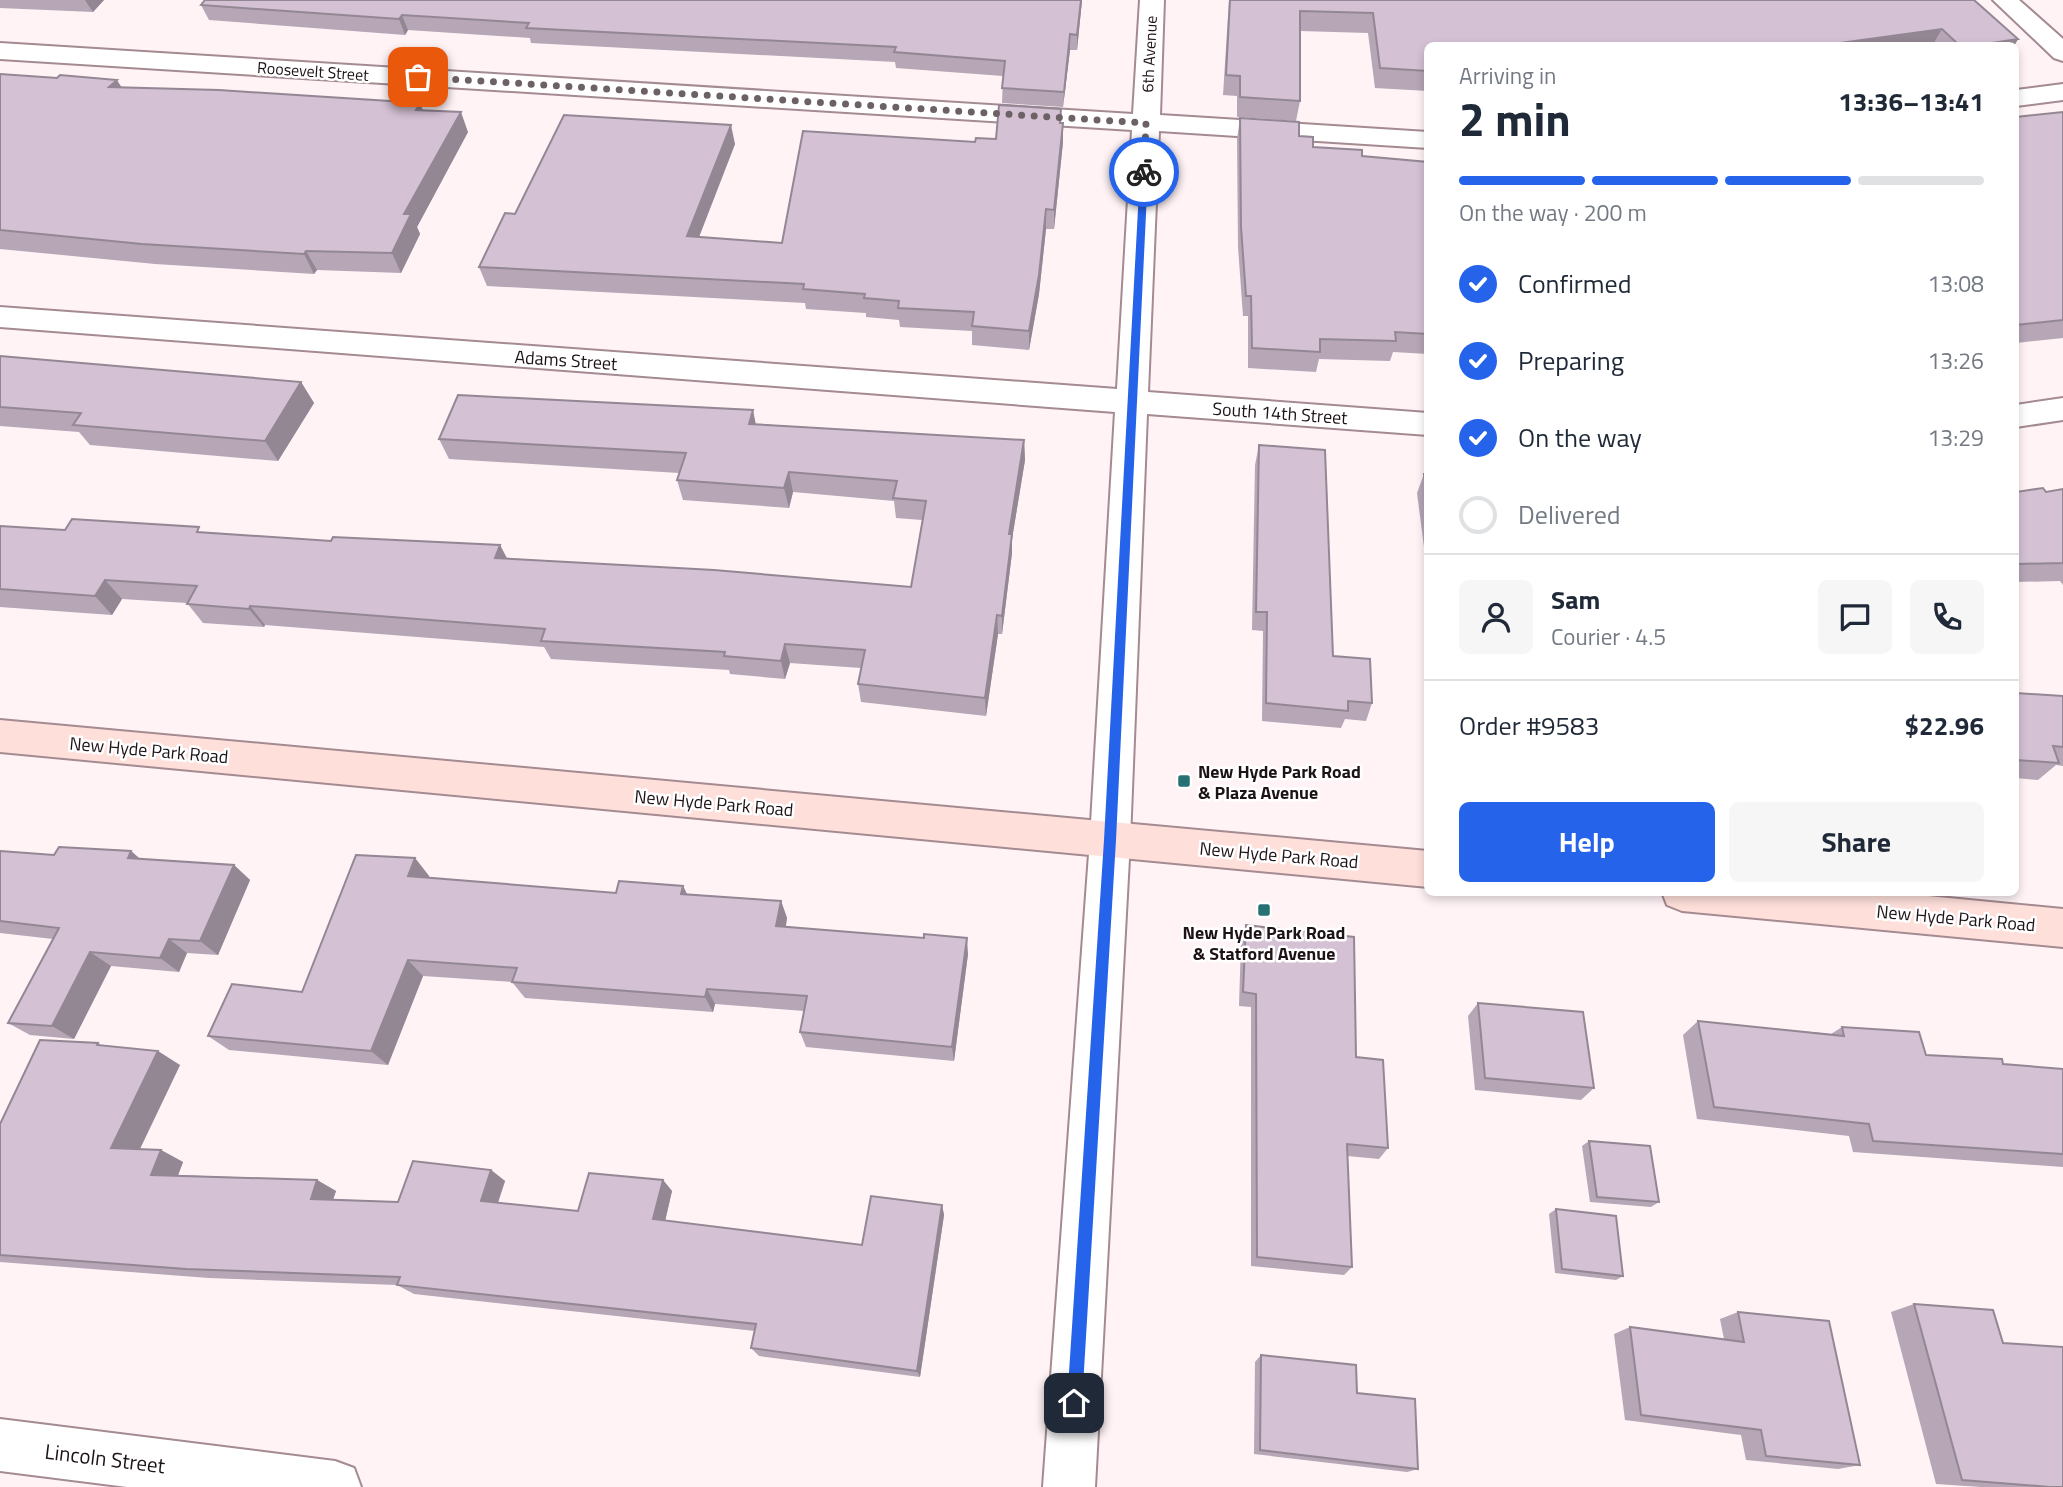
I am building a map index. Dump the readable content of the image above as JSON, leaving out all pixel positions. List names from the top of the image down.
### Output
{
  "streets": {
    "main road": ["New Hyde Park Road"],
    "street": [
      "6th Avenue",
      "Roosevelt Street",
      "Adams Street",
      "South 14th Street",
      "Lincoln Street"
    ]
  },
  "crossings": [
    ["6th Avenue", "Roosevelt Street"],
    ["6th Avenue", "Adams Street"],
    ["6th Avenue", "South 14th Street"],
    ["6th Avenue", "New Hyde Park Road"],
    ["Adams Street", "South 14th Street"]
  ],
  "places": {
    "transit": ["New Hyde Park Road & Plaza Avenue", "New Hyde Park Road & Statford Avenue"]
  },
  "page": {
    "heading": ["2 min", "Arriving in", "13:36–13:41"],
    "panel": [
      "Sam",
      "Courier · 4.5",
      "Order #9583",
      "$22.96"
    ],
    "bar": "On the way · 200 m",
    "list": [
      ["Confirmed", "13:08"],
      ["Preparing", "13:26"],
      ["On the way", "13:29"],
      "Delivered"
    ],
    "buttons": ["Help", "Share"]
  }
}
